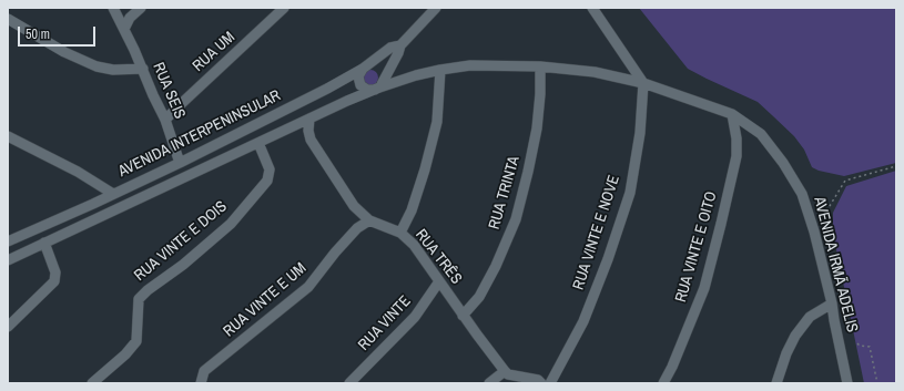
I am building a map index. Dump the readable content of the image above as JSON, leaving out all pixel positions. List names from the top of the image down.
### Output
{
  "streets": {
    "street": [
      "RUA UM",
      "RUA SEIS",
      "AVENIDA INTERPENINSULAR",
      "RUA TRINTA",
      "RUA VINTE E NOVE",
      "RUA VINTE E DOIS",
      "RUA VINTE E OITO",
      "RUA TRÊS",
      "AVENIDA IRMÃ ADELIS",
      "RUA VINTE E UM",
      "RUA VINTE"
    ]
  },
  "crossings": [
    ["RUA UM", "RUA SEIS"],
    ["RUA SEIS", "AVENIDA INTERPENINSULAR"],
    ["AVENIDA INTERPENINSULAR", "RUA VINTE E DOIS"],
    ["AVENIDA INTERPENINSULAR", "RUA TRÊS"],
    ["AVENIDA INTERPENINSULAR", "AVENIDA IRMÃ ADELIS"],
    ["RUA TRINTA", "RUA TRÊS"],
    ["RUA TRINTA", "AVENIDA IRMÃ ADELIS"],
    ["RUA VINTE E NOVE", "AVENIDA IRMÃ ADELIS"],
    ["RUA VINTE E OITO", "AVENIDA IRMÃ ADELIS"],
    ["RUA TRÊS", "RUA VINTE E UM"],
    ["RUA TRÊS", "RUA VINTE"]
  ],
  "scale_bar": "50 m"
}
